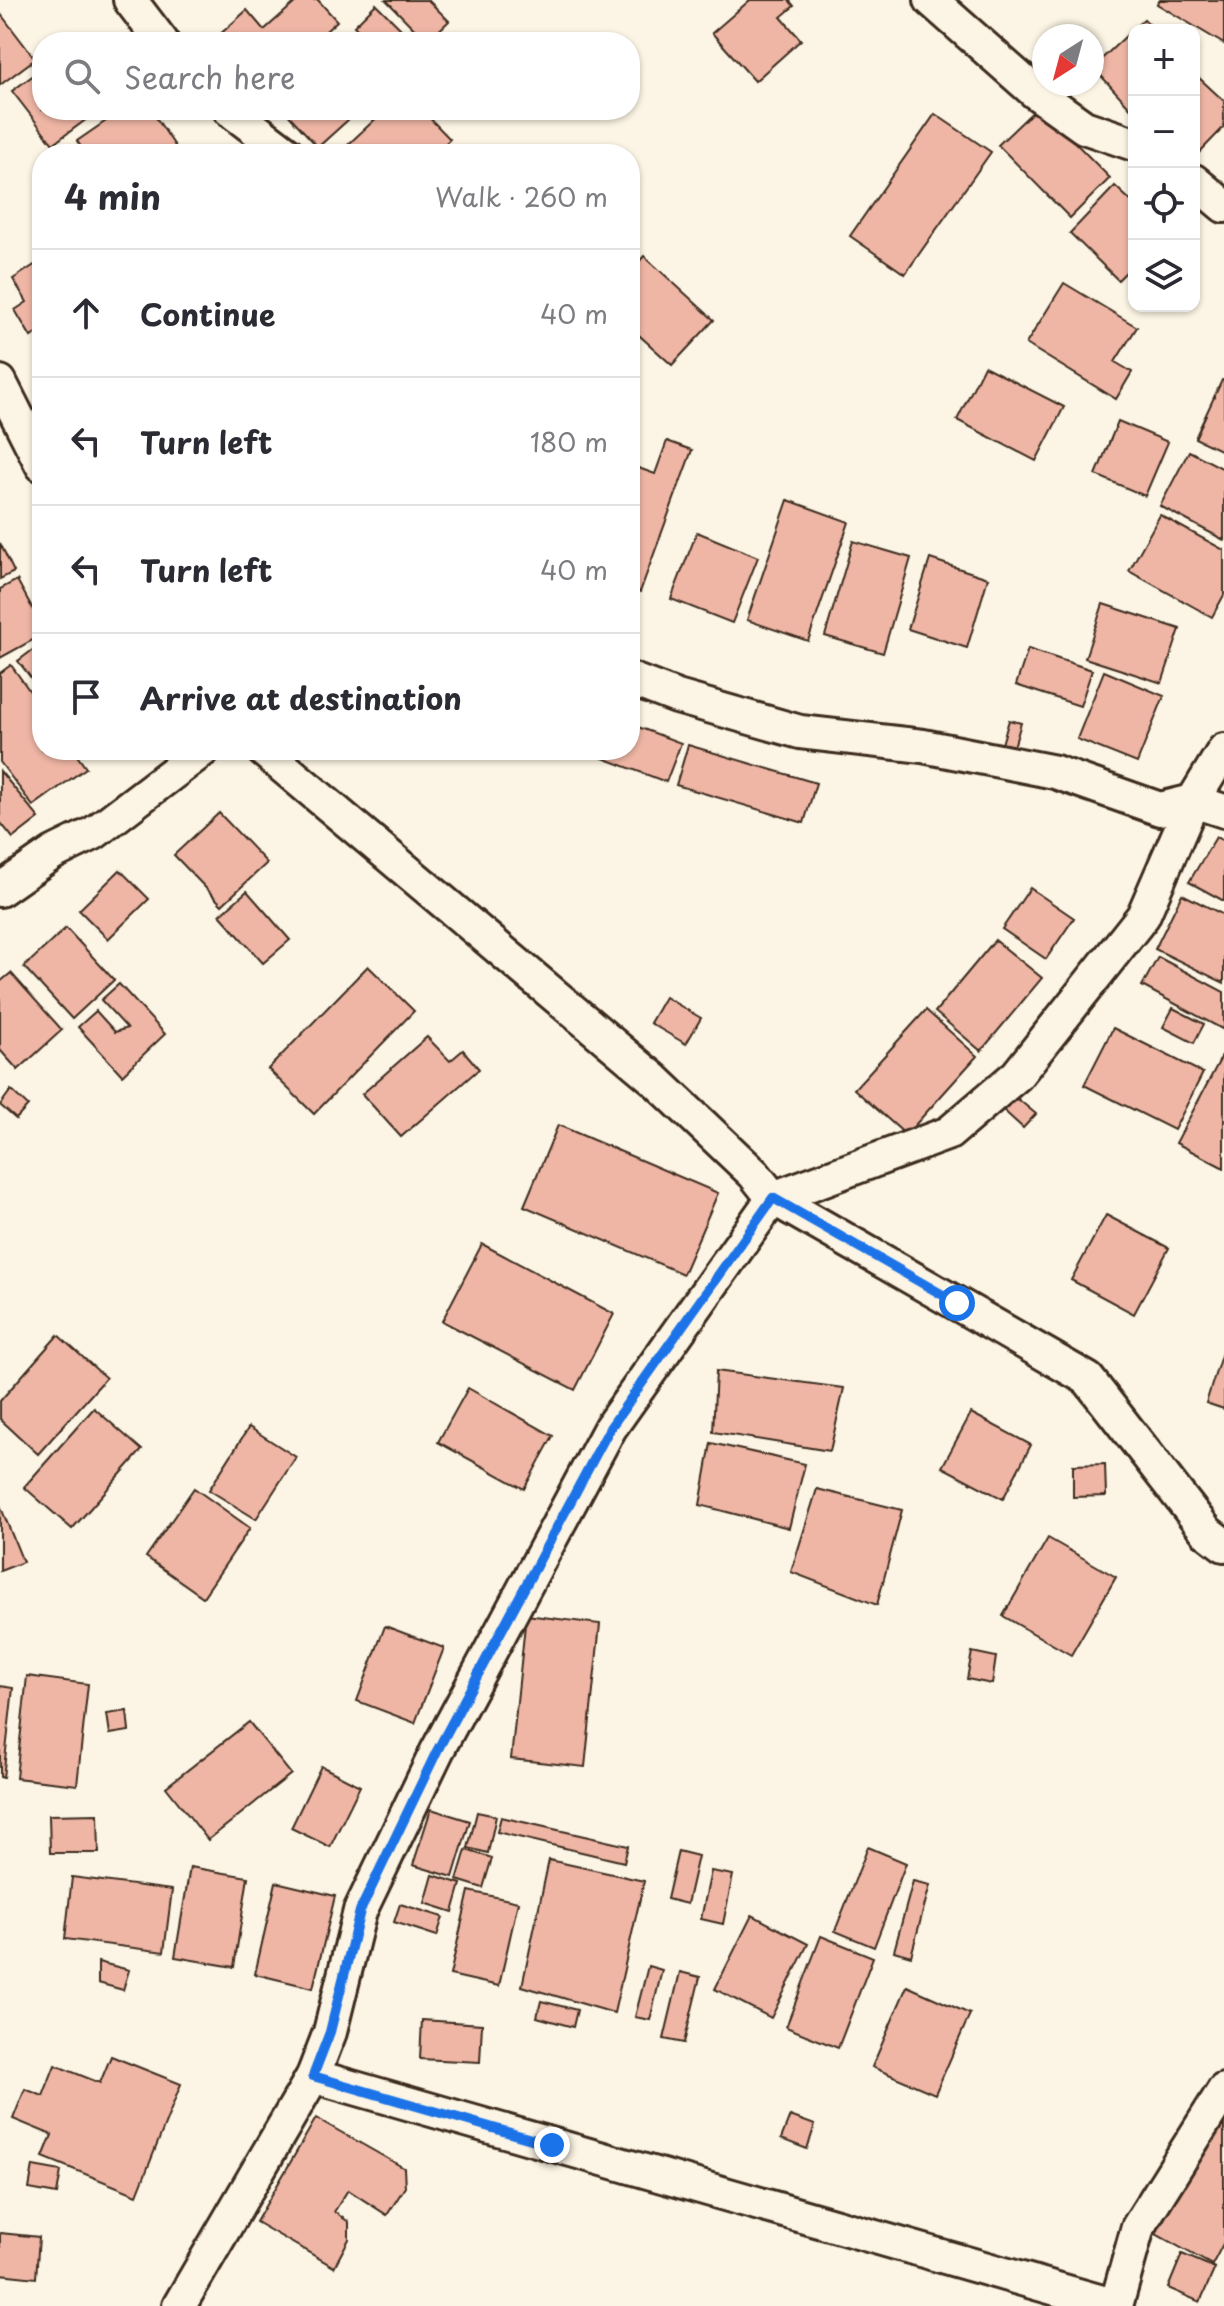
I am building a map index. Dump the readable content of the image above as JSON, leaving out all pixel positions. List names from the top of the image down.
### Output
{
  "north": "bottom left",
  "page": {
    "map_buttons": ["+", "−"],
    "search": "Search here",
    "heading": ["4 min", "Walk · 260 m"],
    "list": [
      ["Continue", "40 m"],
      ["Turn left", "180 m"],
      ["Turn left", "40 m"],
      "Arrive at destination"
    ]
  }
}
